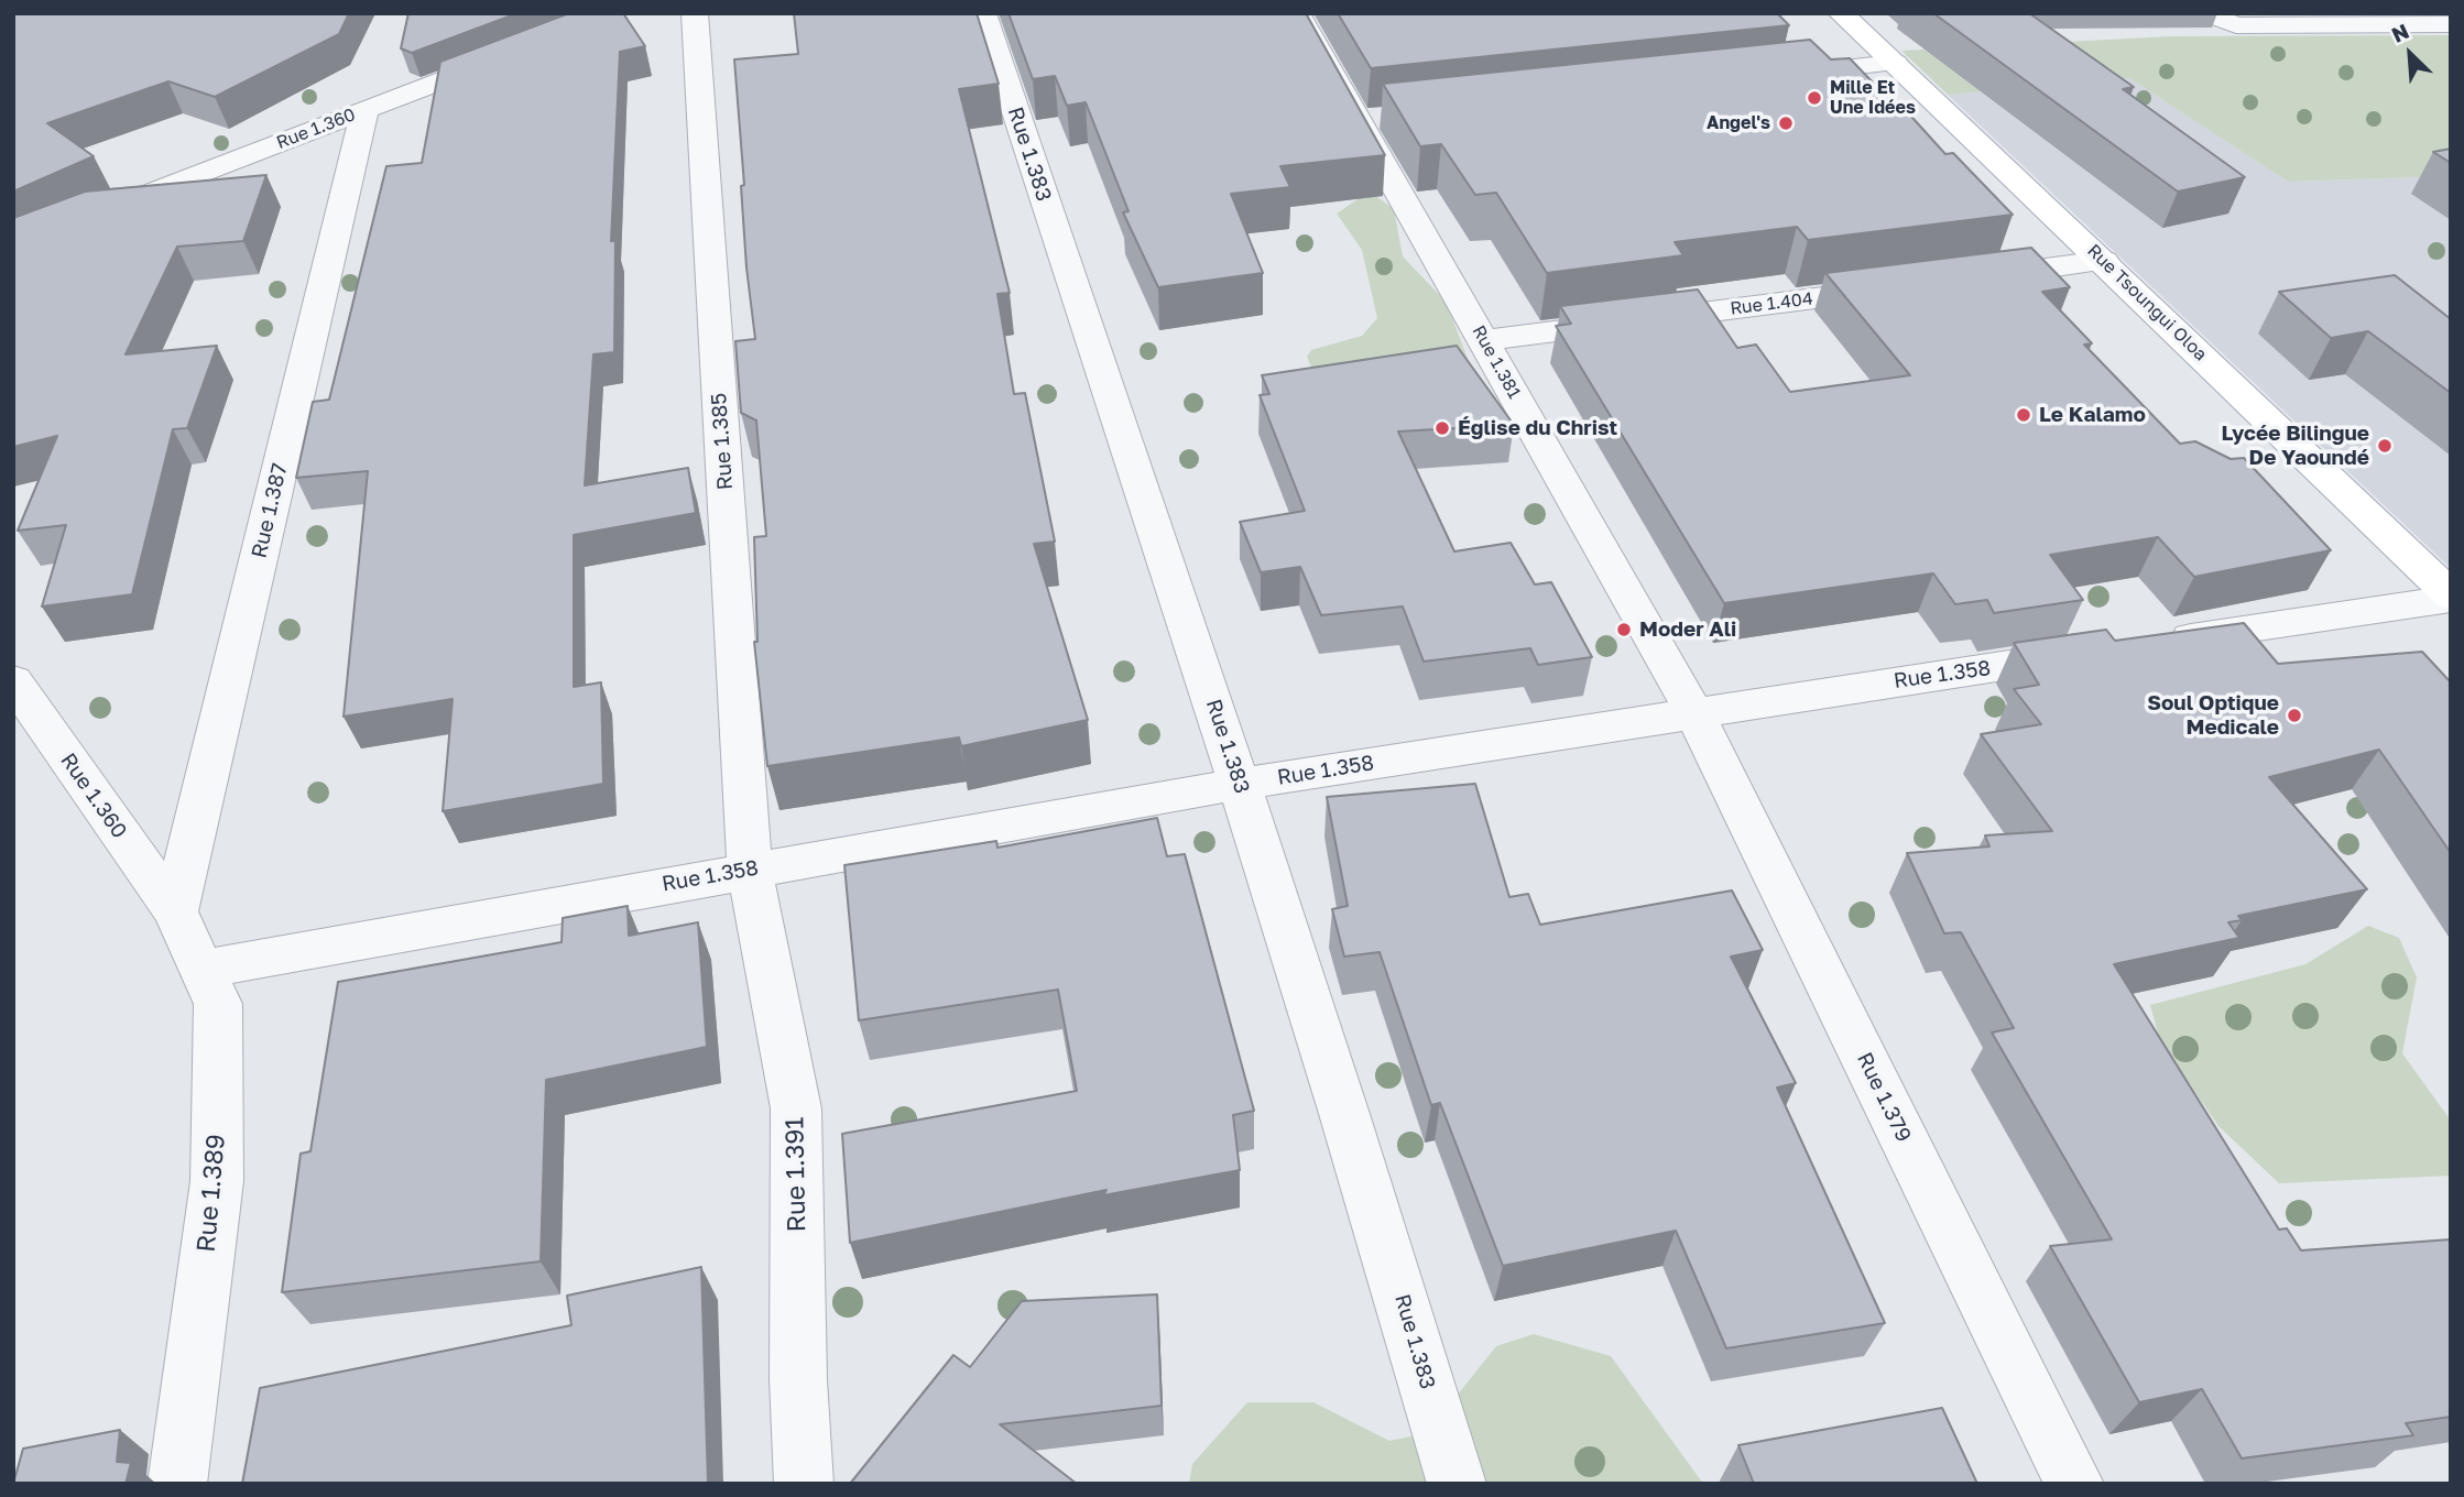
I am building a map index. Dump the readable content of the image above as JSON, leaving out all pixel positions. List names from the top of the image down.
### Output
{
  "streets": {
    "main road": ["Rue Tsoungui Oloa"],
    "street": [
      "Rue 1.360",
      "Rue 1.383",
      "Rue 1.404",
      "Rue 1.381",
      "Rue 1.385",
      "Rue 1.387",
      "Rue 1.358",
      "Rue 1.379",
      "Rue 1.391",
      "Rue 1.389"
    ]
  },
  "crossings": [
    ["Rue 1.360", "Rue 1.387"],
    ["Rue 1.360", "Rue 1.389"],
    ["Rue 1.383", "Rue 1.358"],
    ["Rue 1.404", "Rue 1.381"],
    ["Rue 1.381", "Rue 1.358"],
    ["Rue 1.381", "Rue 1.379"],
    ["Rue 1.385", "Rue 1.358"],
    ["Rue 1.385", "Rue 1.391"],
    ["Rue 1.387", "Rue 1.389"],
    ["Rue 1.358", "Rue 1.379"],
    ["Rue 1.358", "Rue 1.391"],
    ["Rue 1.358", "Rue 1.389"]
  ],
  "places": [
    "Mille Et Une Idées",
    "Angel's",
    "Le Kalamo",
    "Église du Christ",
    "Lycée Bilingue De Yaoundé",
    "Moder Ali",
    "Soul Optique Medicale"
  ],
  "north": "top left"
}
